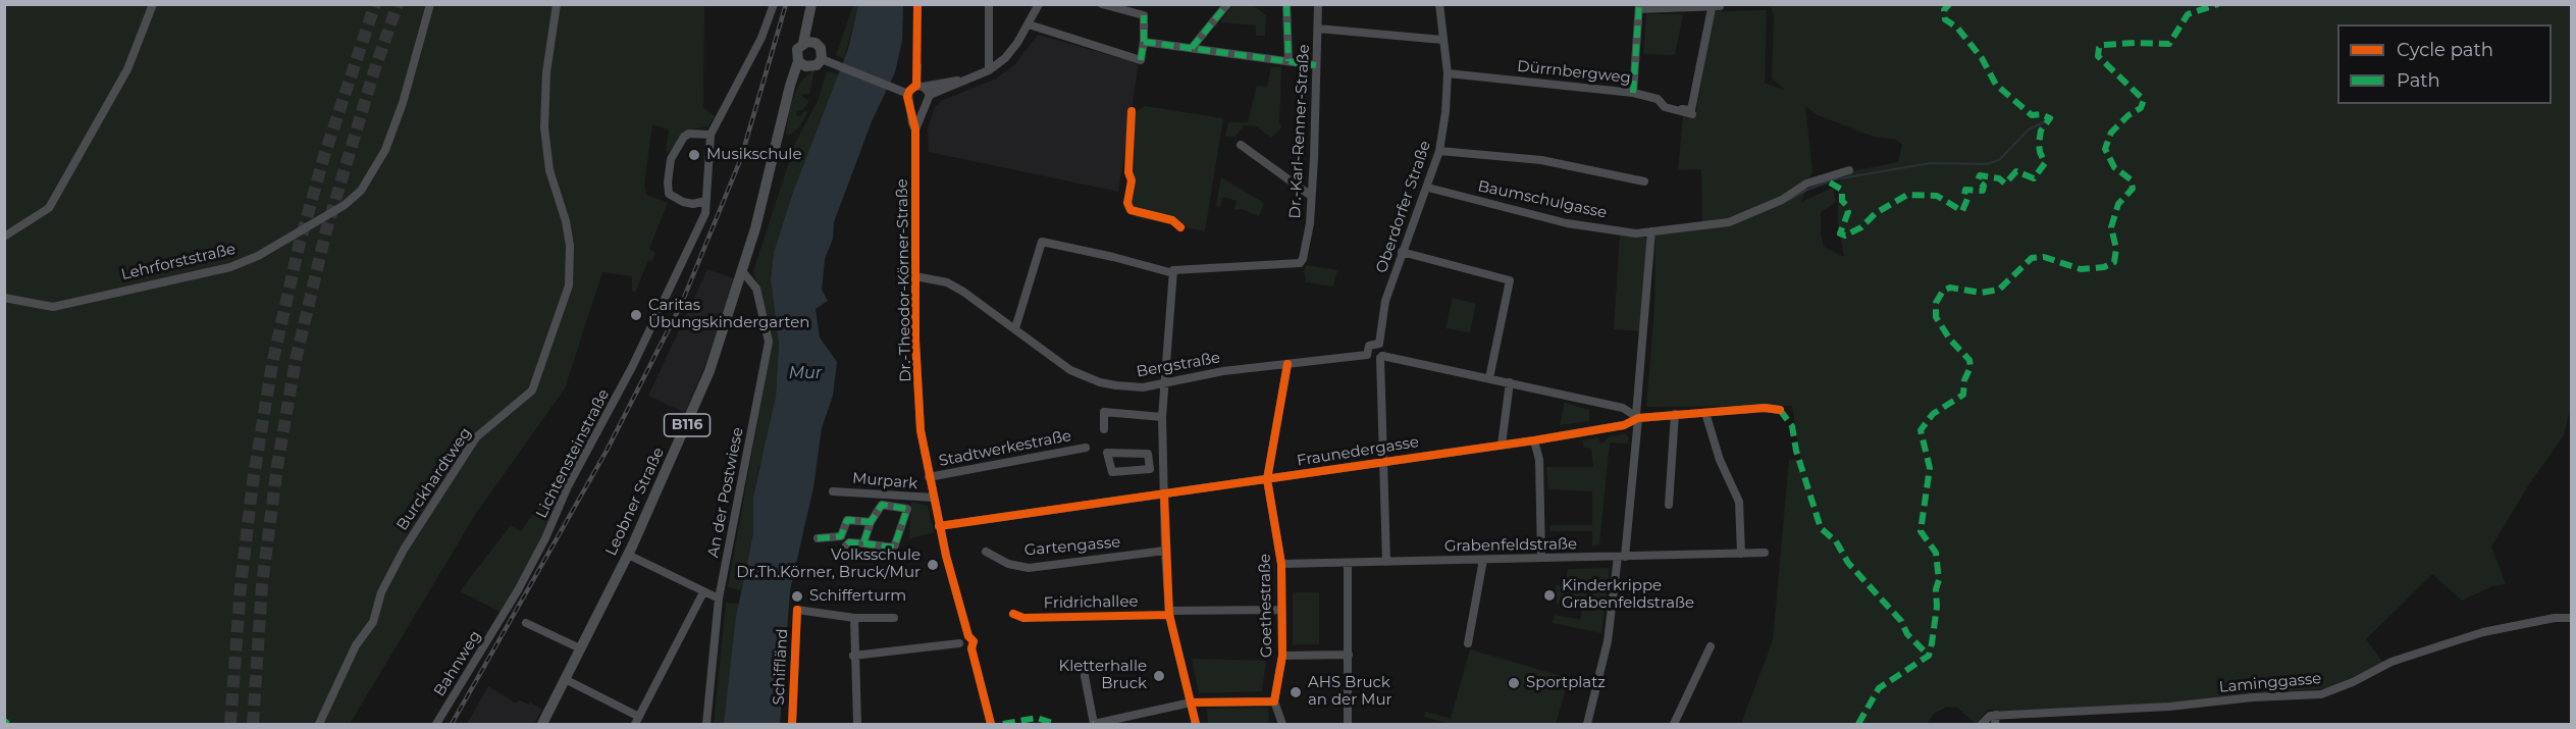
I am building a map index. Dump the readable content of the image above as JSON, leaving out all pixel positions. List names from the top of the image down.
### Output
{
  "streets": {
    "main road": ["B116", "Leobner Straße"],
    "street": [
      "Dürrnbergweg",
      "Dr.-Karl-Renner-Straße",
      "Baumschulgasse",
      "Oberdorfer Straße",
      "Lehrforststraße",
      "Dr.-Theodor-Körner-Straße",
      "Bergstraße",
      "Stadtwerkestraße",
      "Fraunedergasse",
      "Lichtensteinstraße",
      "Burckhardtweg",
      "Murpark",
      "An der Postwiese",
      "Grabenfeldstraße",
      "Gartengasse",
      "Goethestraße",
      "Bahnweg",
      "Schiffländ",
      "Laminggasse"
    ],
    "cycle path": ["Fridrichallee"]
  },
  "crossings": [
    ["Dürrnbergweg", "Oberdorfer Straße"],
    ["Baumschulgasse", "Oberdorfer Straße"],
    ["Oberdorfer Straße", "Bergstraße"],
    ["Dr.-Theodor-Körner-Straße", "Bergstraße"],
    ["Dr.-Theodor-Körner-Straße", "Stadtwerkestraße"],
    ["Dr.-Theodor-Körner-Straße", "Fraunedergasse"],
    ["Dr.-Theodor-Körner-Straße", "Murpark"],
    ["Bergstraße", "Goethestraße"],
    ["B116", "Leobner Straße"],
    ["Fraunedergasse", "Goethestraße"],
    ["Lichtensteinstraße", "Bahnweg"],
    ["An der Postwiese", "Leobner Straße"],
    ["Grabenfeldstraße", "Goethestraße"]
  ],
  "water": ["Mur"],
  "places": [
    "Musikschule",
    "Caritas Übungskindergarten",
    "Volksschule Dr.Th.Körner, Bruck/Mur",
    "Kinderkrippe Grabenfeldstraße",
    "Schifferturm",
    "Kletterhalle Bruck",
    "Sportplatz",
    "AHS Bruck an der Mur"
  ],
  "legend": ["Cycle path", "Path"]
}
